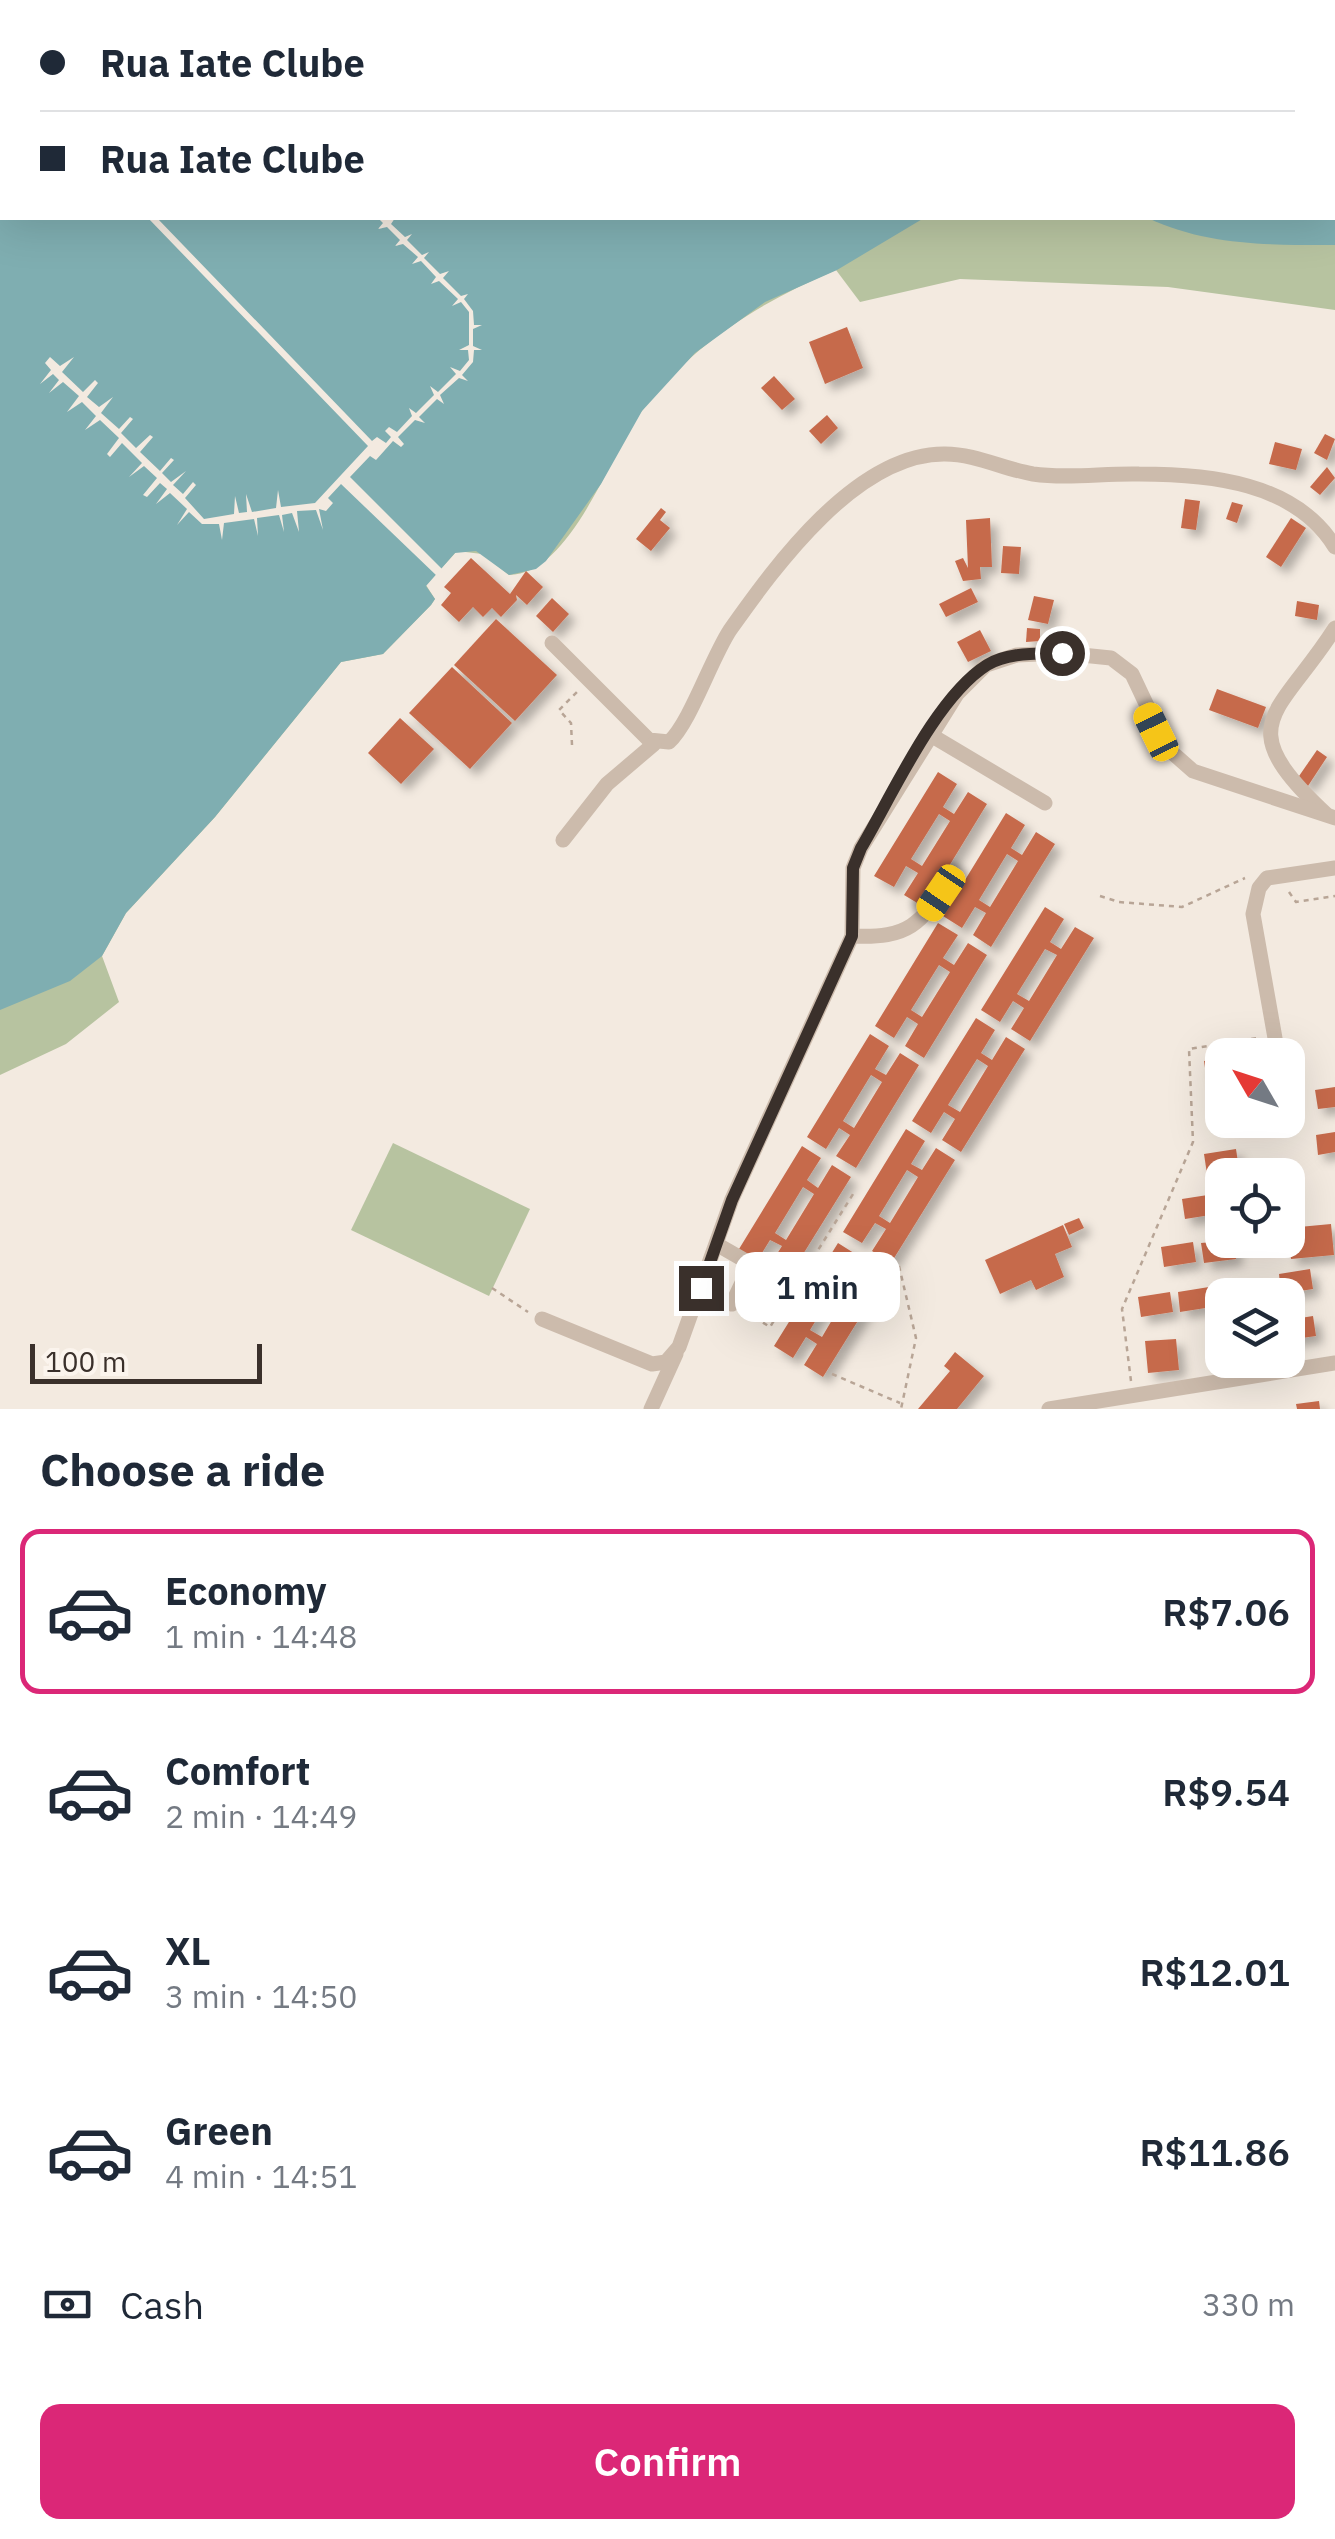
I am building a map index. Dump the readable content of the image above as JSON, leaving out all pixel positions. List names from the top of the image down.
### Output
{
  "scale_bar": "100 m",
  "north": "top left",
  "page": {
    "banner": ["Rua Iate Clube", "Rua Iate Clube"],
    "bubble": "1 min",
    "scale": "100 m",
    "heading": "Choose a ride",
    "list": [
      {
        "name": "Economy",
        "note": "1 min · 14:48",
        "value": "R$7.06"
      },
      {
        "name": "Comfort",
        "note": "2 min · 14:49",
        "value": "R$9.54"
      },
      {
        "name": "XL",
        "note": "3 min · 14:50",
        "value": "R$12.01"
      },
      {
        "name": "Green",
        "note": "4 min · 14:51",
        "value": "R$11.86"
      }
    ],
    "pay": ["Cash", "330 m"],
    "buttons": "Confirm"
  }
}
